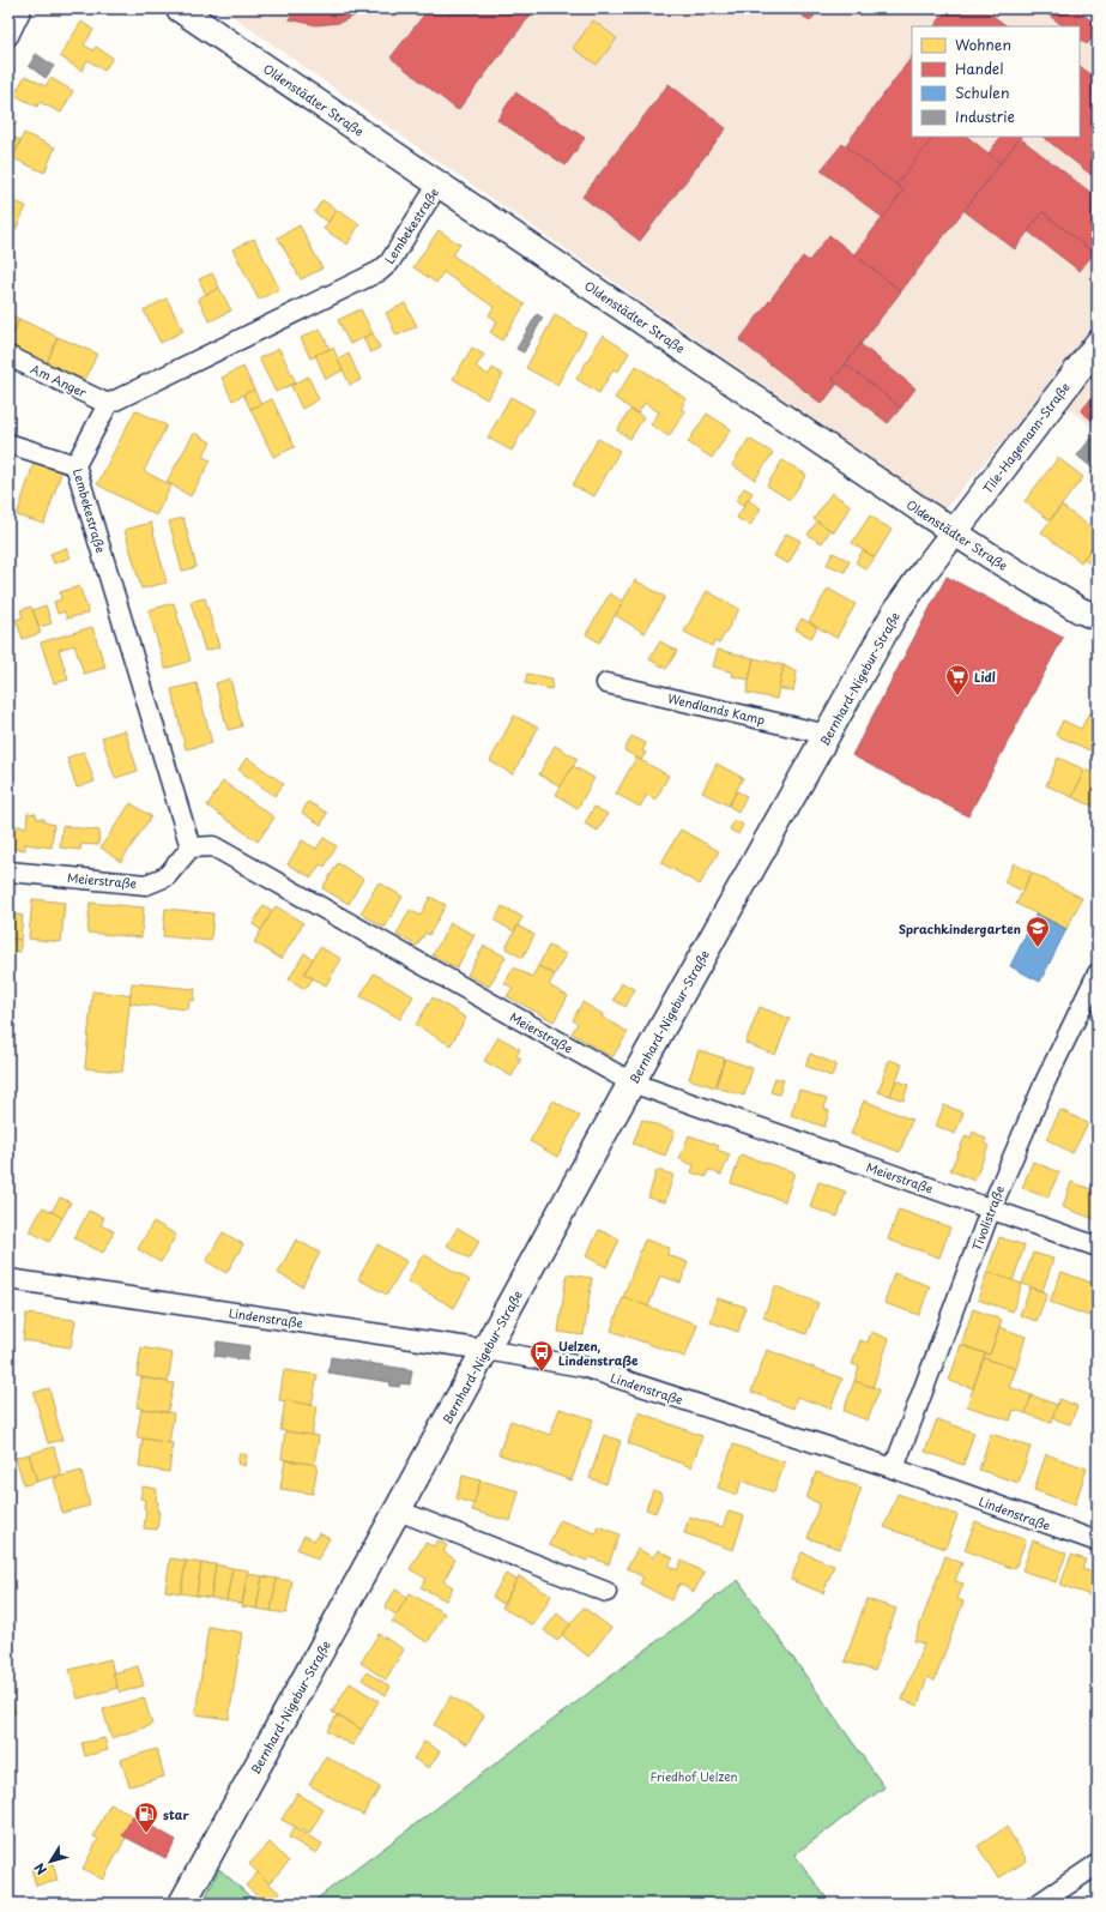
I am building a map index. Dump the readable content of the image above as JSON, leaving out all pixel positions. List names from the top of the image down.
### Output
{
  "streets": {
    "main road": ["Tile-Hagemann-Straße", "Bernhard-Nigebur-Straße"],
    "street": [
      "Oldenstädter Straße",
      "Lembekestraße",
      "Am Anger",
      "Wendlands Kamp",
      "Meierstraße",
      "Tivolistraße",
      "Lindenstraße"
    ]
  },
  "crossings": [
    ["Oldenstädter Straße", "Lembekestraße"],
    ["Oldenstädter Straße", "Tile-Hagemann-Straße"],
    ["Oldenstädter Straße", "Bernhard-Nigebur-Straße"],
    ["Lembekestraße", "Am Anger"],
    ["Lembekestraße", "Meierstraße"],
    ["Tile-Hagemann-Straße", "Bernhard-Nigebur-Straße"],
    ["Bernhard-Nigebur-Straße", "Wendlands Kamp"],
    ["Bernhard-Nigebur-Straße", "Meierstraße"],
    ["Bernhard-Nigebur-Straße", "Lindenstraße"],
    ["Meierstraße", "Tivolistraße"],
    ["Tivolistraße", "Lindenstraße"]
  ],
  "parks": ["Friedhof Uelzen"],
  "places": {
    "supermarket": ["Lidl"],
    "school or university": ["Sprachkindergarten"],
    "bus stop": ["Uelzen, Lindenstraße"],
    "fuel station": ["star"]
  },
  "legend": [
    "Wohnen",
    "Handel",
    "Schulen",
    "Industrie"
  ],
  "north": "bottom left"
}
